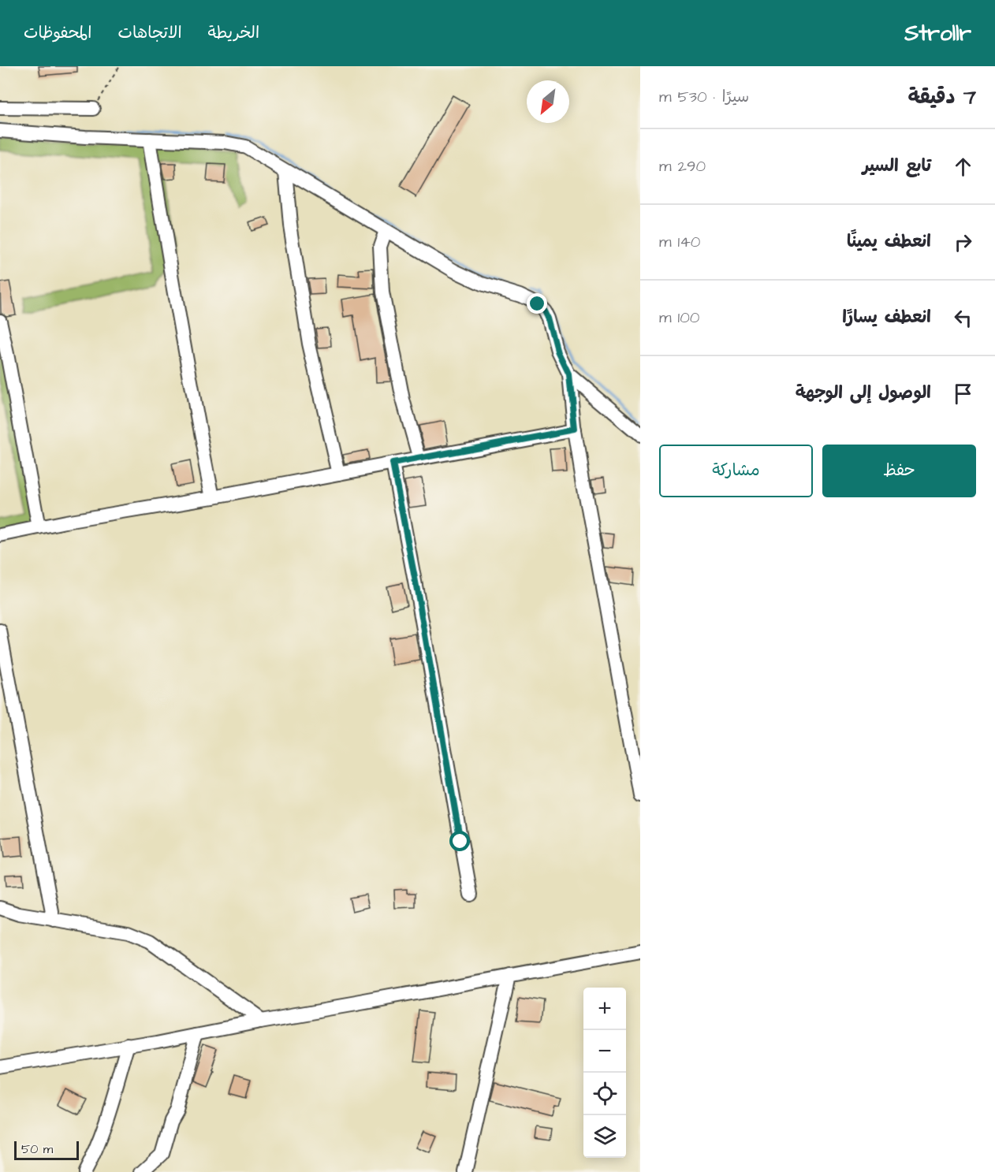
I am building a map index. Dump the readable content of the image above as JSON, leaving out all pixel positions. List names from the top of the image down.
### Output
{
  "scale_bar": "50 m",
  "north": "bottom left",
  "page": {
    "header": "Strollr",
    "nav": ["الخريطة", "الاتجاهات", "المحفوظات"],
    "heading": ["7 دقيقة", "سيرًا · 530 m"],
    "list": [
      ["تابع السير", "290 m"],
      ["انعطف يمينًا", "140 m"],
      ["انعطف يسارًا", "100 m"],
      "الوصول إلى الوجهة"
    ],
    "buttons": ["حفظ", "مشاركة"],
    "map_buttons": ["+", "−"],
    "scale": "50 m"
  }
}
